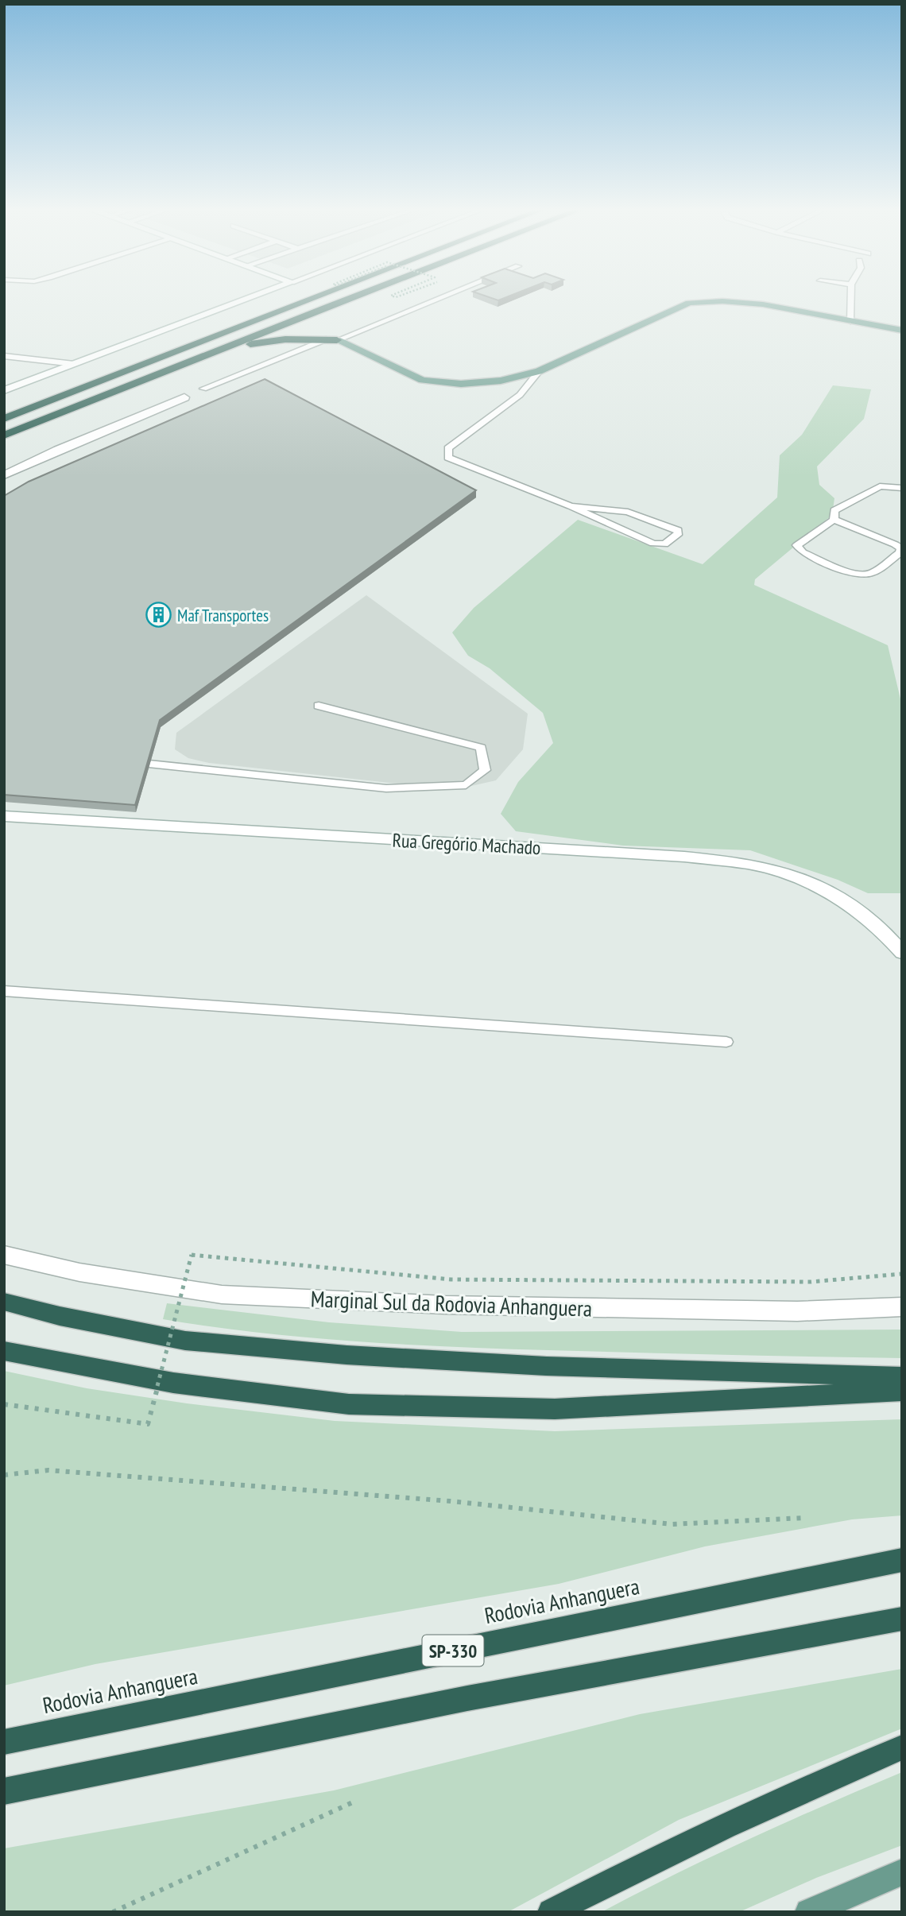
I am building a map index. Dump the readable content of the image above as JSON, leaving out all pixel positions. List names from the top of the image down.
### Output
{
  "streets": {
    "highway": ["Rodovia Anhanguera", "SP-330"],
    "main road": ["Rua Gregório Machado", "Marginal Sul da Rodovia Anhanguera"]
  },
  "places": {
    "building": ["Maf Transportes"]
  }
}
